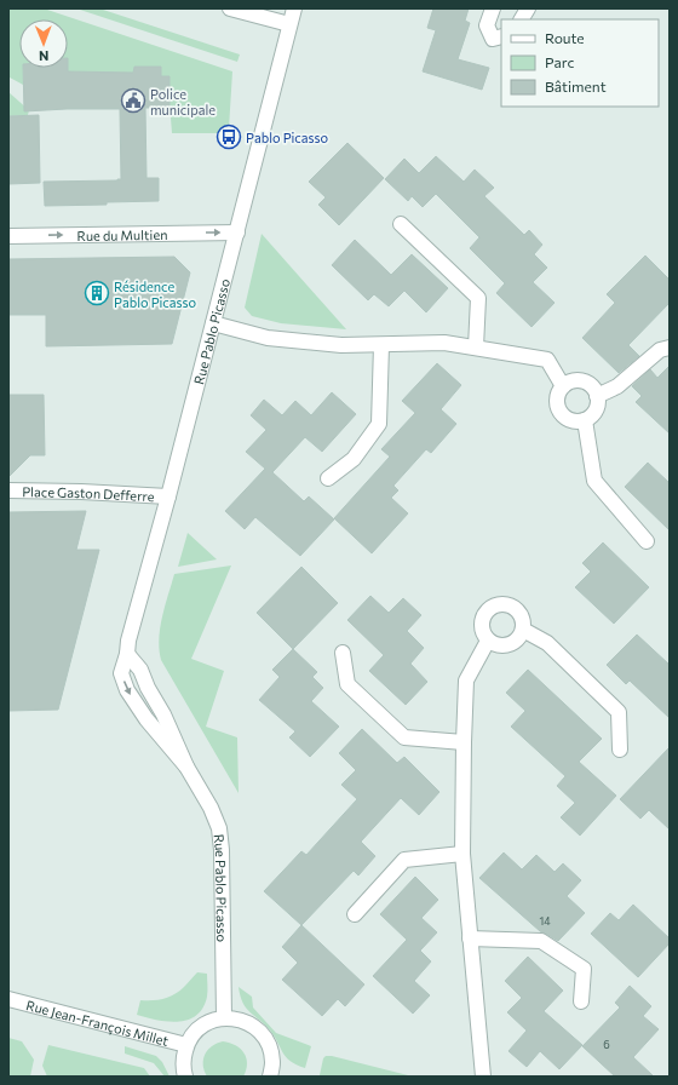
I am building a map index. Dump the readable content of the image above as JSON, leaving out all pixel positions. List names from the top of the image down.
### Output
{
  "streets": {
    "street": [
      "Rue du Multien",
      "Rue Pablo Picasso",
      "Place Gaston Defferre",
      "Rue Jean-François Millet"
    ]
  },
  "crossings": [
    ["Rue du Multien", "Rue Pablo Picasso"],
    ["Rue Pablo Picasso", "Place Gaston Defferre"]
  ],
  "one_way": ["Rue du Multien"],
  "places": {
    "public building": ["Police municipale"],
    "bus stop": ["Pablo Picasso"],
    "building": ["Résidence Pablo Picasso"]
  },
  "house_numbers": ["14", "6"],
  "legend": ["Route", "Parc", "Bâtiment"],
  "north": "bottom"
}
